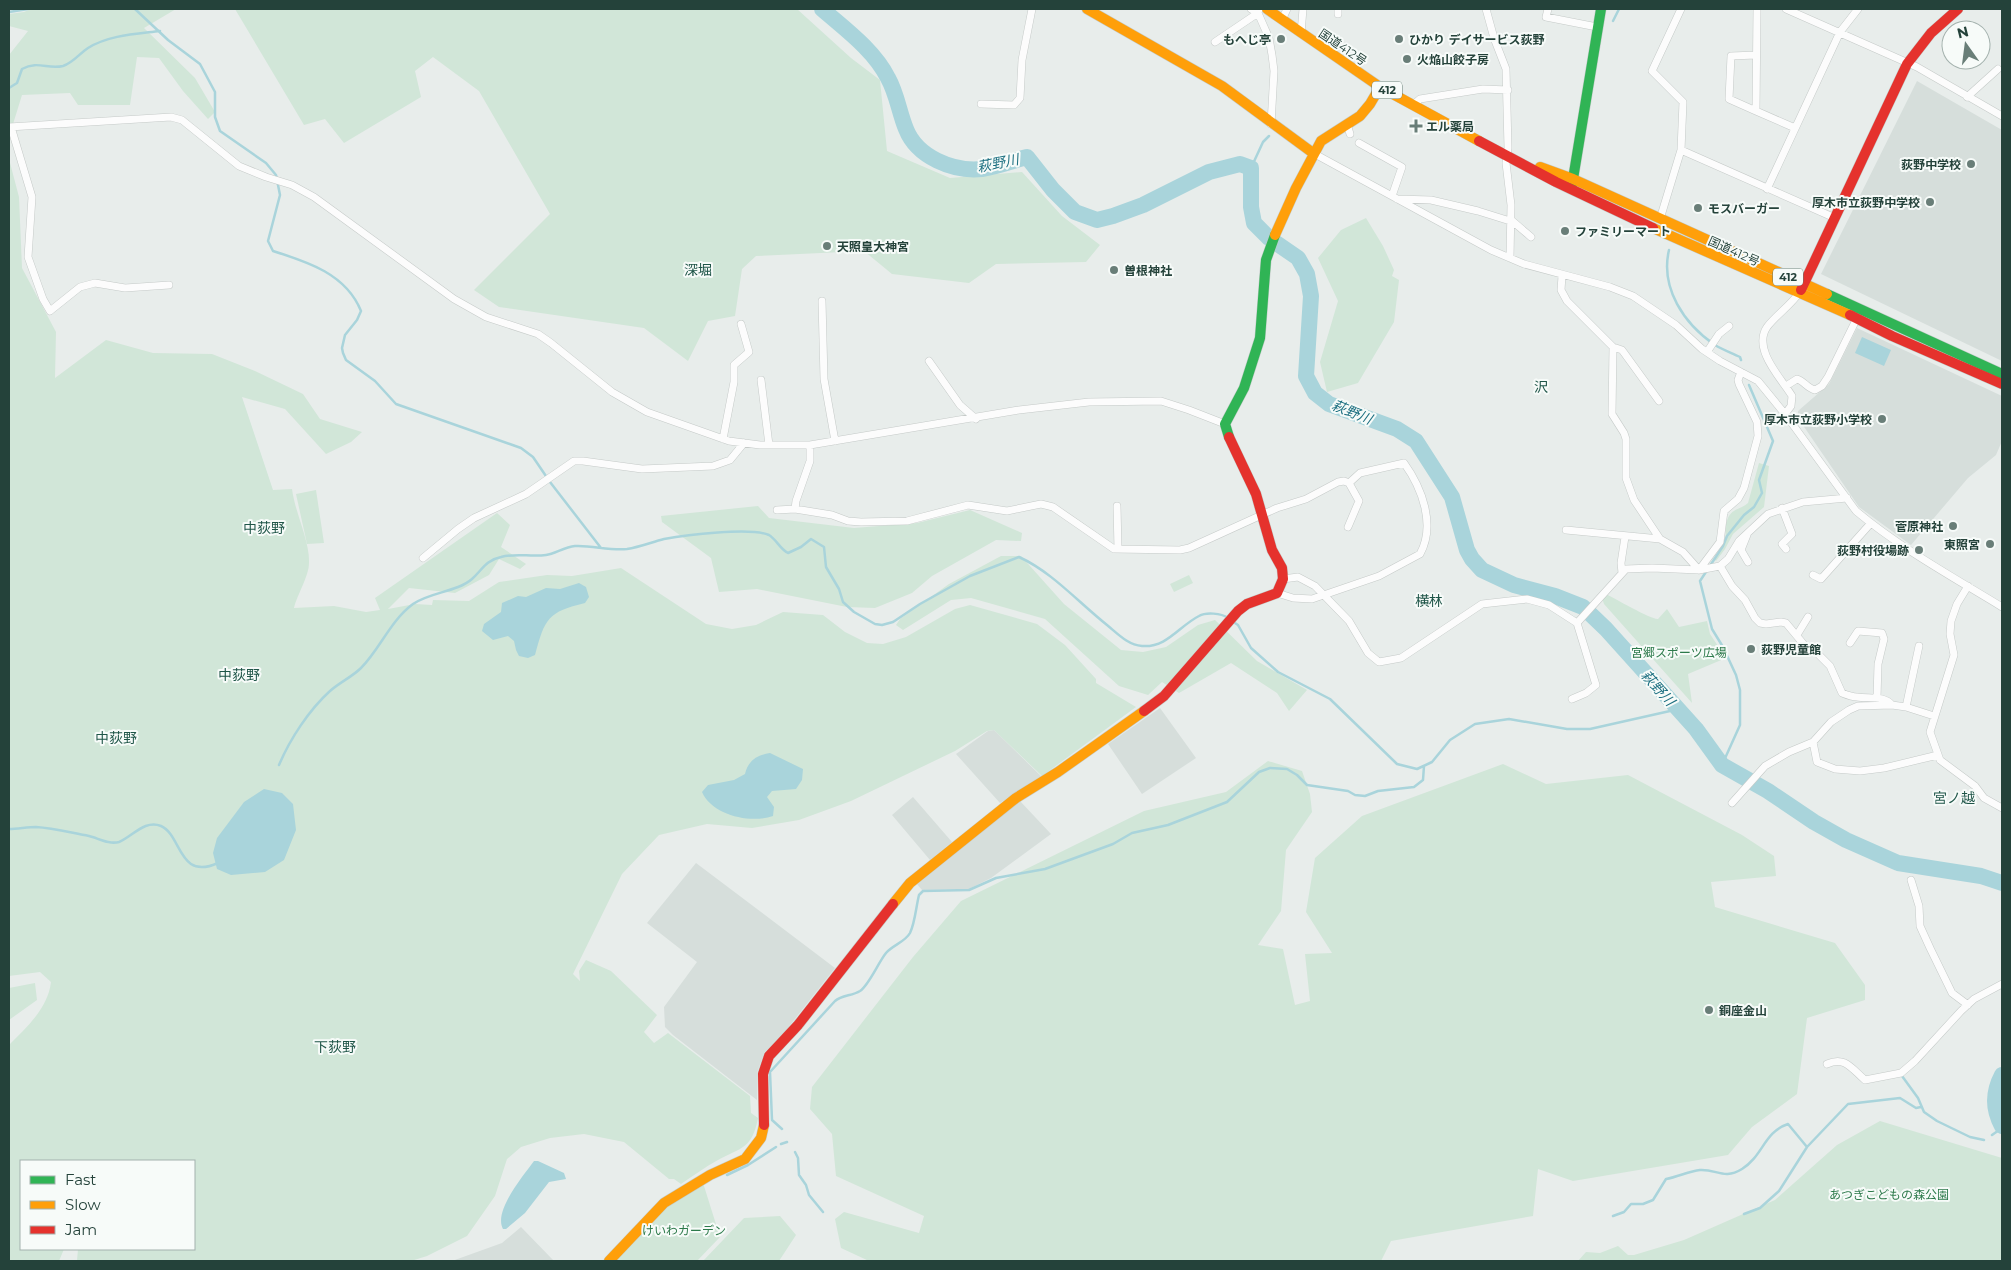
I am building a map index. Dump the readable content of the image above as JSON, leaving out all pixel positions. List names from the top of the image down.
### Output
{
  "streets": {
    "main road": ["国道412号", "412"]
  },
  "districts": [
    "深堀",
    "沢",
    "中荻野",
    "横林",
    "中荻野",
    "中荻野",
    "宮ノ越",
    "下荻野"
  ],
  "water": ["萩野川"],
  "parks": ["宮郷スポーツ広場", "あつぎこどもの森公園", "けいわガーデン"],
  "places": {
    "other": [
      "もへじ亭",
      "ひかり デイサービス荻野",
      "火焔山餃子房",
      "荻野中学校",
      "厚木市立荻野中学校",
      "モスバーガー",
      "ファミリーマート",
      "天照皇大神宮",
      "曽根神社",
      "厚木市立荻野小学校",
      "菅原神社",
      "東照宮",
      "荻野村役場跡",
      "荻野児童館",
      "銅座金山"
    ],
    "health": ["エル薬局"]
  },
  "legend": ["Fast", "Slow", "Jam"],
  "north": "top"
}
